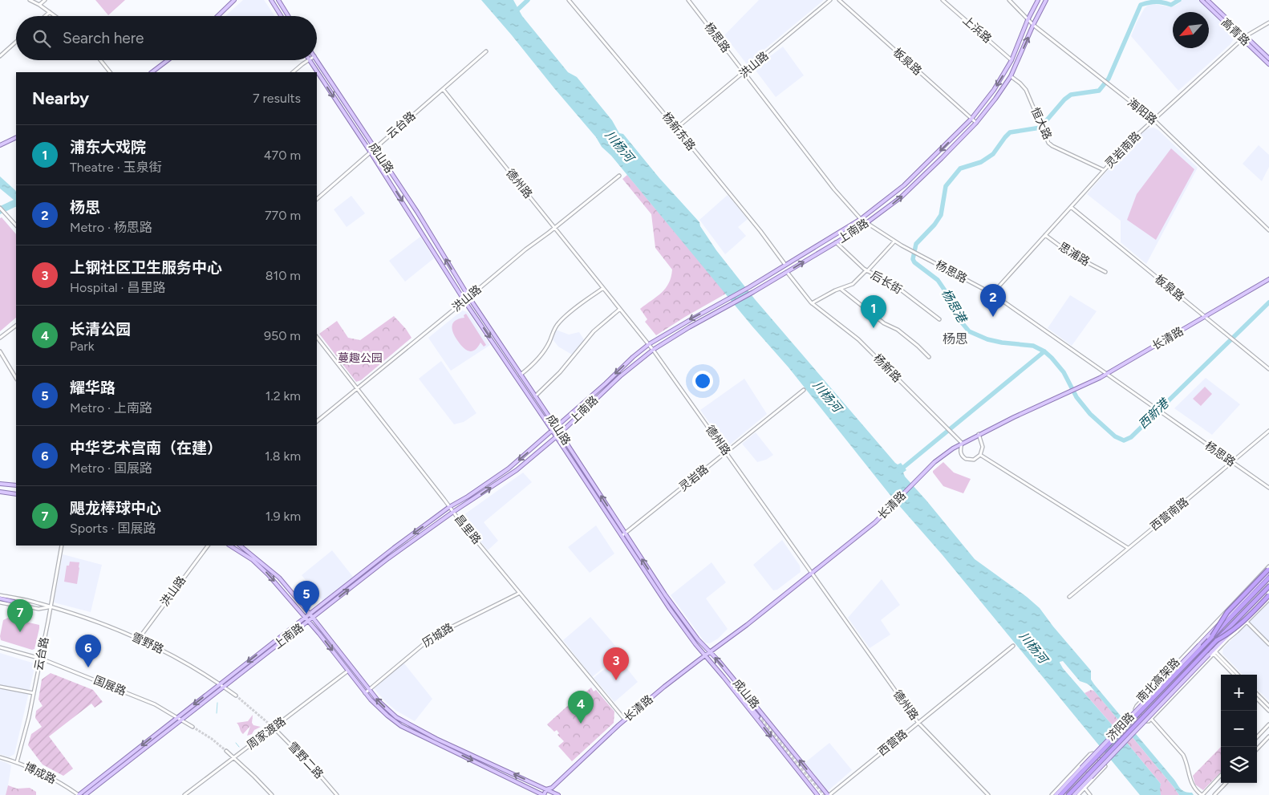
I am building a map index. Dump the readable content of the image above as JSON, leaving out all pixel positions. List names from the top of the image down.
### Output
{
  "streets": {
    "highway": ["南北高架路"],
    "main road": [
      "高青路",
      "成山路",
      "上南路",
      "长清路",
      "济阳路"
    ],
    "street": [
      "上浜路",
      "杨思路",
      "板泉路",
      "洪山路",
      "海阳路",
      "恒大路",
      "云台路",
      "杨新东路",
      "灵岩南路",
      "德州路",
      "思浦路",
      "后长街",
      "杨新路",
      "灵岩路",
      "西营南路",
      "昌里路",
      "历城路",
      "雪野路",
      "国展路",
      "周家渡路",
      "西营路",
      "雪野二路",
      "博成路"
    ]
  },
  "crossings": [
    ["上浜路", "上南路"],
    ["高青路", "灵岩南路"],
    ["杨思路", "洪山路"],
    ["杨思路", "灵岩南路"],
    ["杨思路", "上南路"],
    ["杨思路", "长清路"],
    ["杨思路", "西营南路"],
    ["板泉路", "灵岩南路"],
    ["板泉路", "上南路"],
    ["板泉路", "长清路"],
    ["洪山路", "杨新东路"],
    ["洪山路", "成山路"],
    ["洪山路", "德州路"],
    ["洪山路", "昌里路"],
    ["洪山路", "雪野路"],
    ["海阳路", "灵岩南路"],
    ["海阳路", "上南路"],
    ["恒大路", "灵岩南路"],
    ["恒大路", "上南路"],
    ["云台路", "成山路"],
    ["云台路", "德州路"],
    ["云台路", "雪野路"],
    ["云台路", "国展路"],
    ["云台路", "博成路"],
    ["杨新东路", "上南路"],
    ["灵岩南路", "思浦路"],
    ["成山路", "上南路"],
    ["成山路", "长清路"],
    ["成山路", "灵岩路"],
    ["成山路", "西营路"],
    ["德州路", "上南路"],
    ["德州路", "长清路"],
    ["德州路", "灵岩路"],
    ["德州路", "西营路"],
    ["上南路", "后长街"],
    ["上南路", "杨新路"],
    ["上南路", "昌里路"],
    ["上南路", "雪野路"],
    ["上南路", "国展路"],
    ["上南路", "博成路"],
    ["长清路", "杨新路"],
    ["长清路", "昌里路"],
    ["昌里路", "历城路"],
    ["周家渡路", "雪野二路"]
  ],
  "districts": ["杨思"],
  "water": ["川杨河", "杨思港", "西新港"],
  "parks": ["蔓趣公园"],
  "north": "bottom left",
  "page": {
    "search": "Search here",
    "heading": ["Nearby", "7 results"],
    "list": [
      {
        "mark": "1",
        "name": "浦东大戏院",
        "note": "Theatre · 玉泉街",
        "value": "470 m"
      },
      {
        "mark": "2",
        "name": "杨思",
        "note": "Metro · 杨思路",
        "value": "770 m"
      },
      {
        "mark": "3",
        "name": "上钢社区卫生服务中心",
        "note": "Hospital · 昌里路",
        "value": "810 m"
      },
      {
        "mark": "4",
        "name": "长清公园",
        "note": "Park",
        "value": "950 m"
      },
      {
        "mark": "5",
        "name": "耀华路",
        "note": "Metro · 上南路",
        "value": "1.2 km"
      },
      {
        "mark": "6",
        "name": "中华艺术宫南（在建）",
        "note": "Metro · 国展路",
        "value": "1.8 km"
      },
      {
        "mark": "7",
        "name": "飓龙棒球中心",
        "note": "Sports · 国展路",
        "value": "1.9 km"
      }
    ],
    "pins": [
      "2",
      "1",
      "5",
      "7",
      "6",
      "3",
      "4"
    ],
    "map_buttons": ["+", "−"]
  }
}
